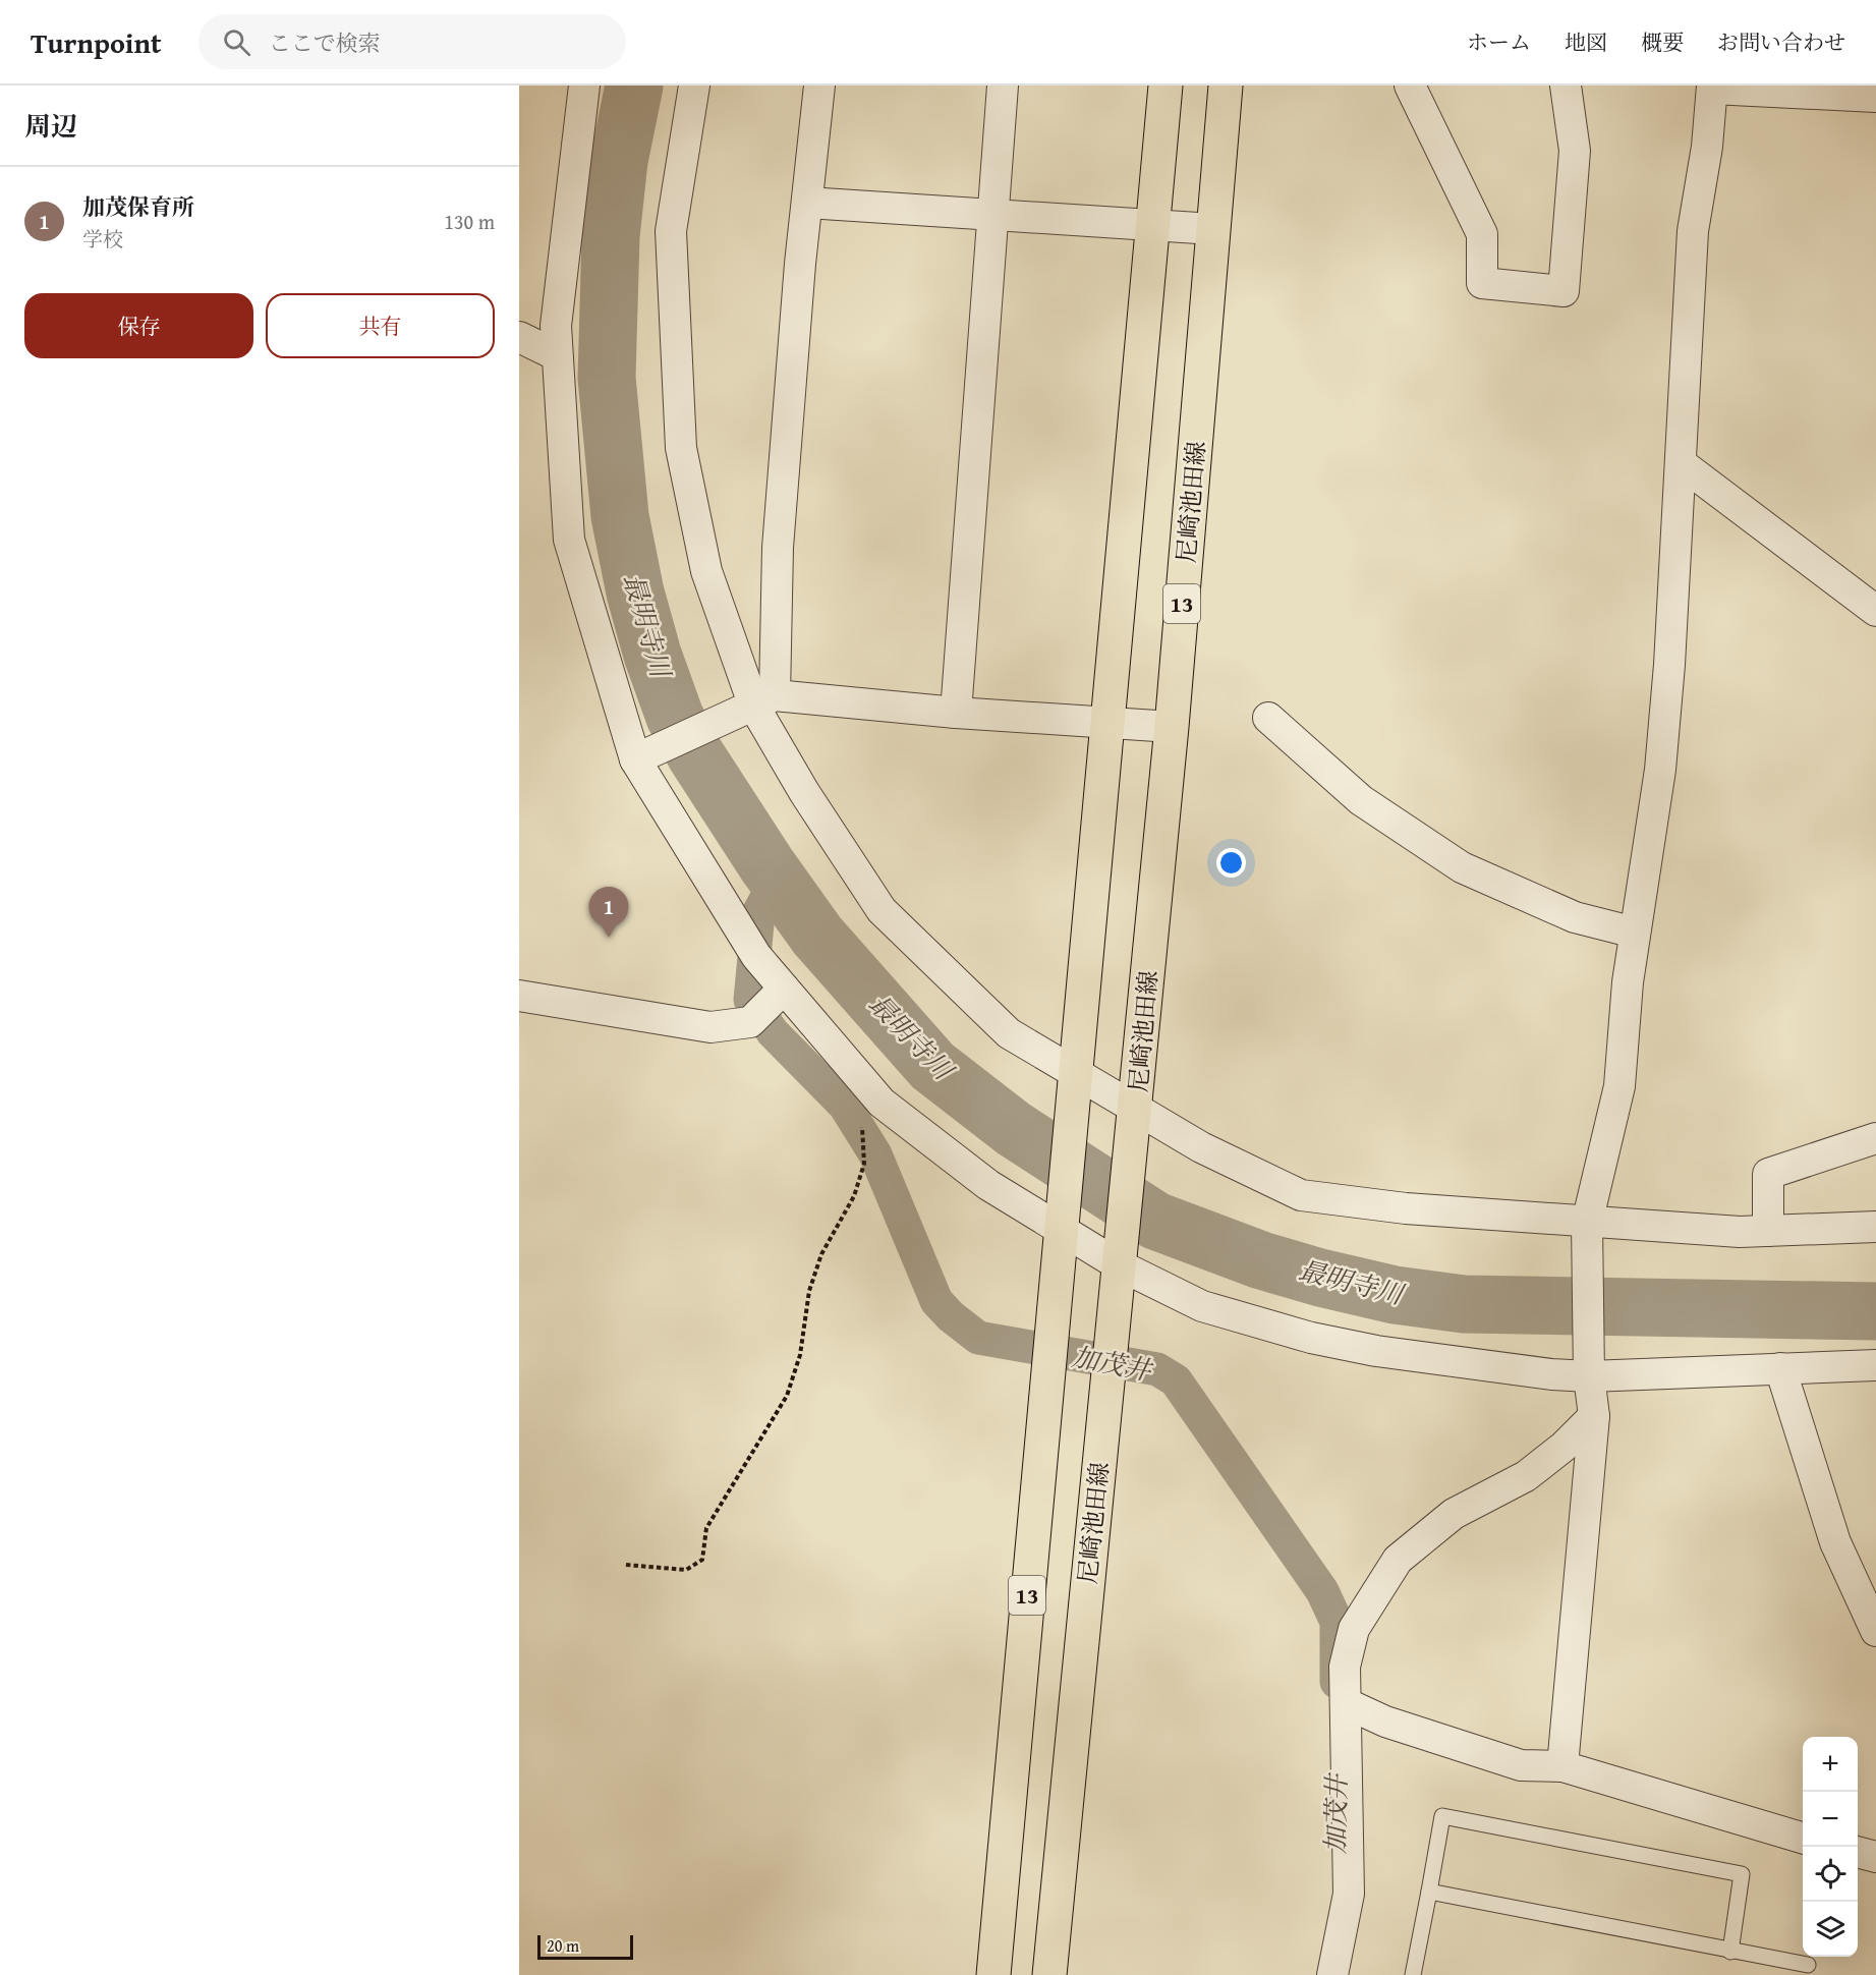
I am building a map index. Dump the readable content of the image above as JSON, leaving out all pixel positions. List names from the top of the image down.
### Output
{
  "streets": {
    "main road": ["尼崎池田線", "13"]
  },
  "water": ["最明寺川", "加茂井"],
  "scale_bar": "20 m",
  "page": {
    "header": "Turnpoint",
    "search": "ここで検索",
    "nav": [
      "ホーム",
      "地図",
      "概要",
      "お問い合わせ"
    ],
    "heading": "周辺",
    "list": [
      {
        "mark": "1",
        "name": "加茂保育所",
        "note": "学校",
        "value": "130 m"
      }
    ],
    "buttons": ["保存", "共有"],
    "pins": "1",
    "map_buttons": ["+", "−"],
    "scale": "20 m"
  }
}
